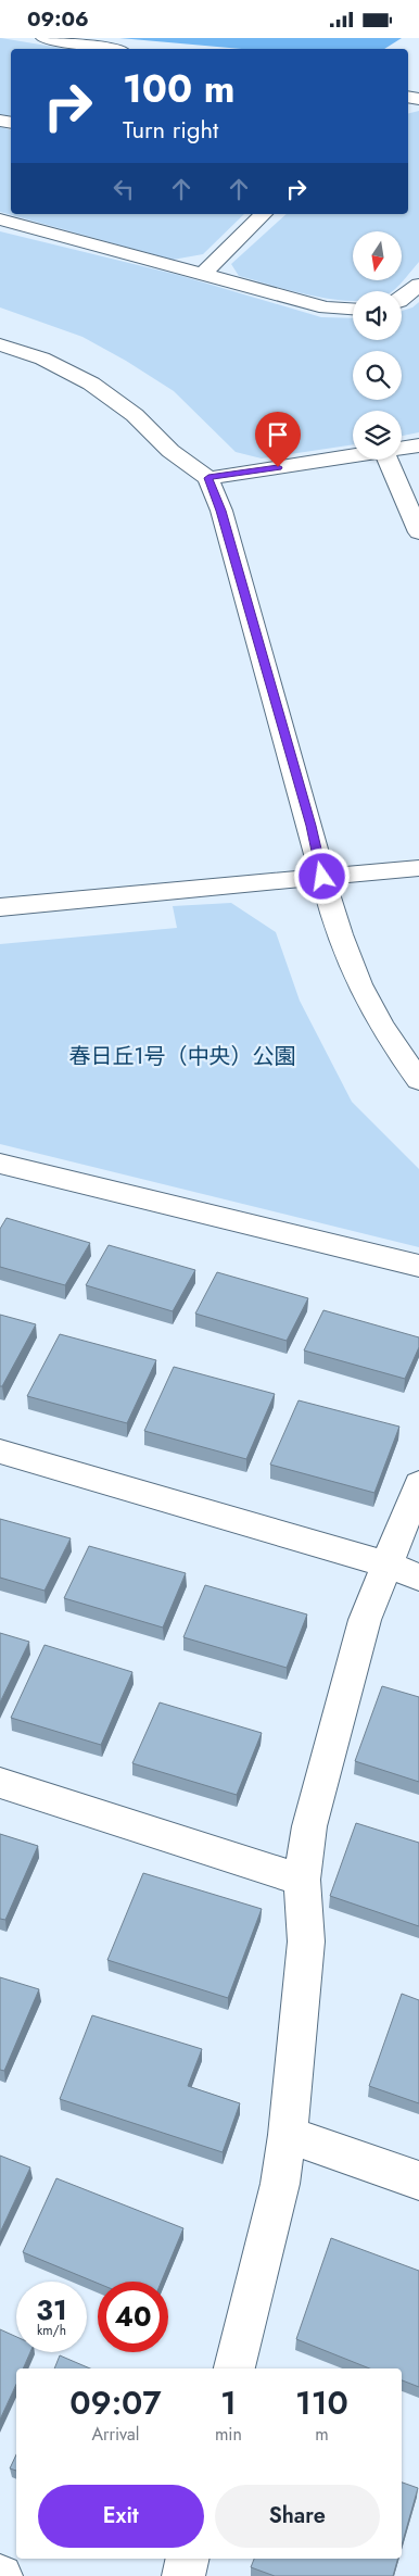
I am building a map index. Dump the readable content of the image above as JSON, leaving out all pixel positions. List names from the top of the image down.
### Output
{
  "parks": ["春日丘1号（中央）公園"],
  "north": "bottom",
  "page": {
    "status": "09:06",
    "turn": ["100 m", "Turn right"],
    "speed": "31 km/h",
    "limit": "40",
    "eta": [
      "09:07",
      "Arrival",
      "1",
      "min",
      "110",
      "m"
    ],
    "buttons": ["Exit", "Share"]
  }
}
